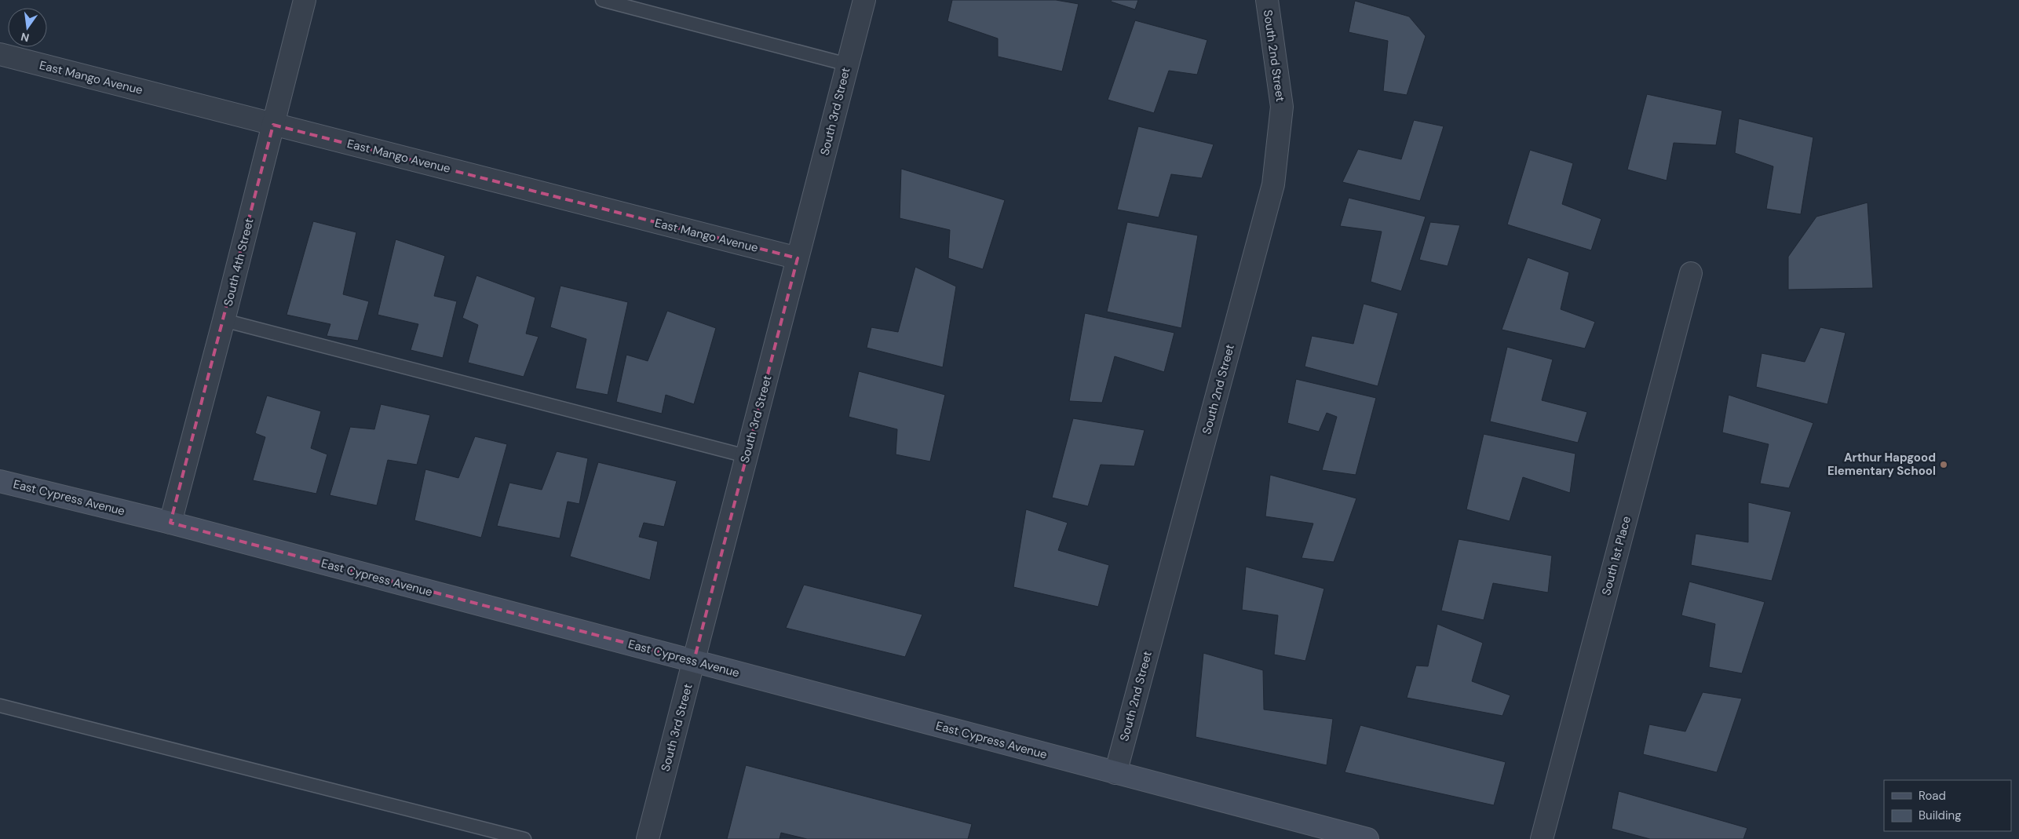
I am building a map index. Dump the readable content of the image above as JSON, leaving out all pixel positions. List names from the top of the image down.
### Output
{
  "streets": {
    "street": [
      "South 2nd Street",
      "East Mango Avenue",
      "South 3rd Street",
      "South 4th Street",
      "East Cypress Avenue",
      "South 1st Place"
    ]
  },
  "crossings": [
    ["South 2nd Street", "East Cypress Avenue"],
    ["East Mango Avenue", "South 3rd Street"],
    ["East Mango Avenue", "South 4th Street"],
    ["South 3rd Street", "East Cypress Avenue"],
    ["South 4th Street", "East Cypress Avenue"]
  ],
  "places": ["Arthur Hapgood Elementary School"],
  "legend": ["Road", "Building"],
  "north": "bottom"
}
